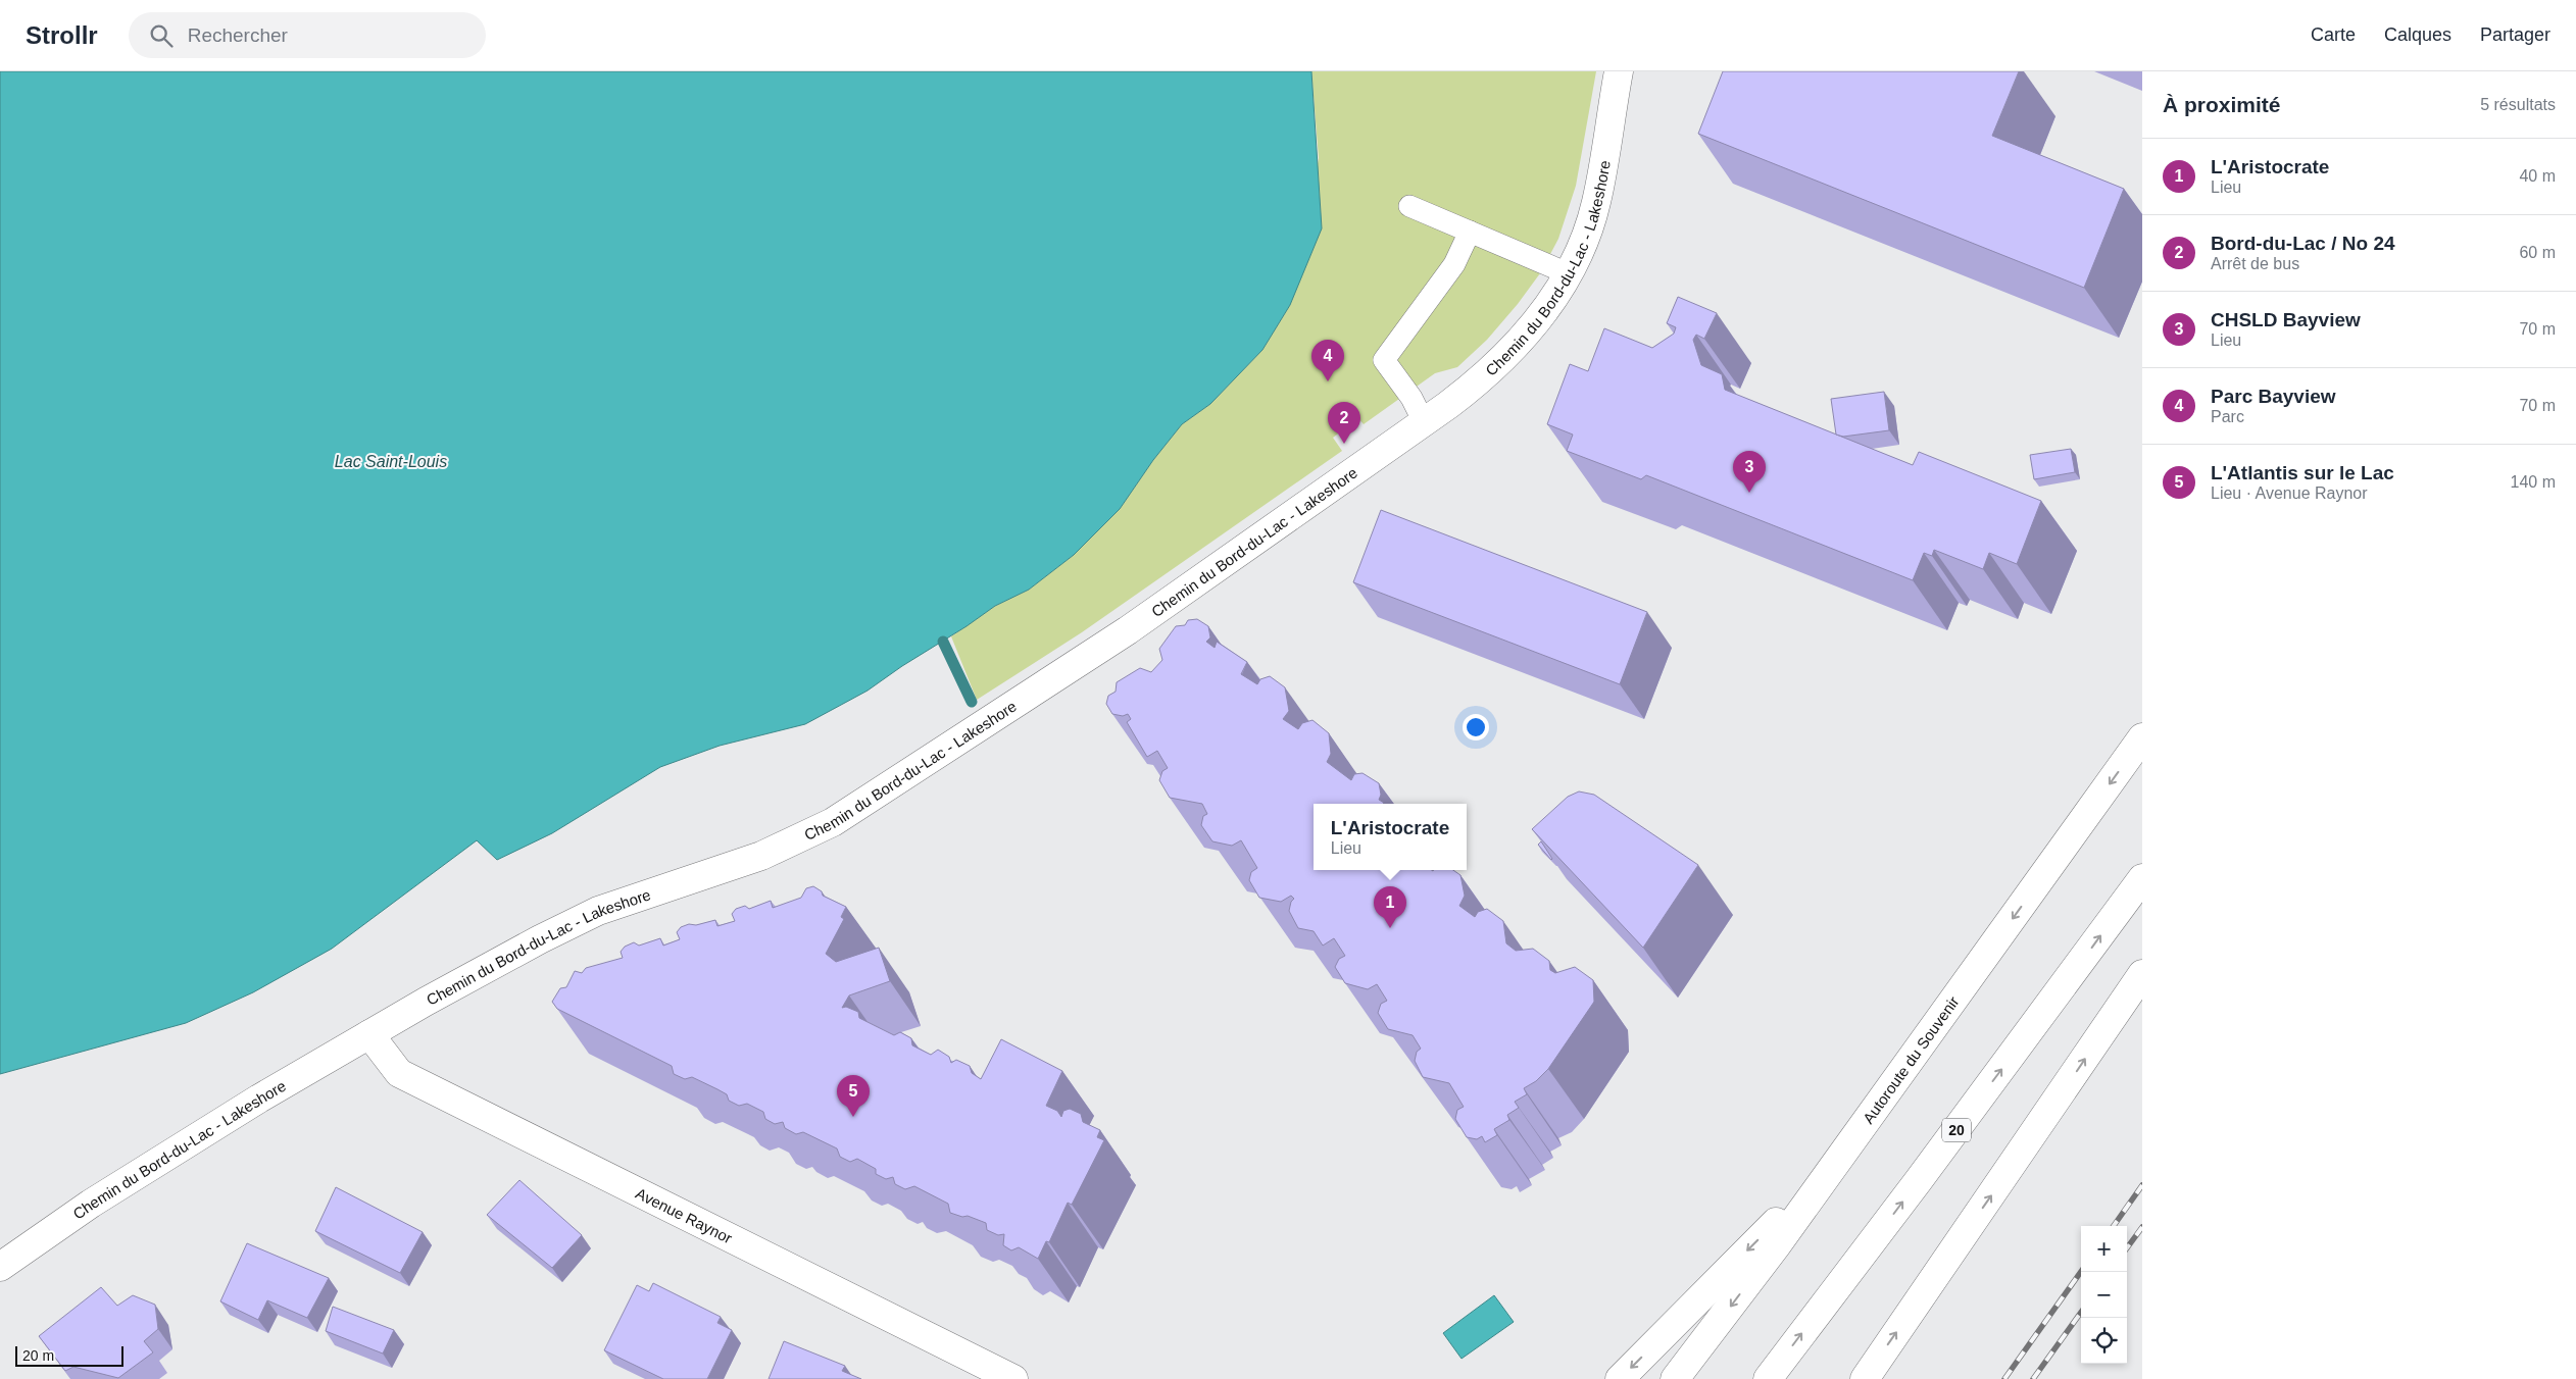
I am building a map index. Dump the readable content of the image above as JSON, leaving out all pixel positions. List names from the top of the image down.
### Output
{
  "streets": {
    "main road": [
      "Chemin du Bord-du-Lac - Lakeshore",
      "Autoroute du Souvenir",
      "20",
      "Avenue Raynor"
    ]
  },
  "crossings": [
    ["Chemin du Bord-du-Lac - Lakeshore", "Avenue Raynor"]
  ],
  "water": ["Lac Saint-Louis"],
  "scale_bar": "20 m",
  "page": {
    "header": "Strollr",
    "search": "Rechercher",
    "nav": ["Carte", "Calques", "Partager"],
    "heading": ["À proximité", "5 résultats"],
    "list": [
      {
        "mark": "1",
        "name": "L'Aristocrate",
        "note": "Lieu",
        "value": "40 m"
      },
      {
        "mark": "2",
        "name": "Bord-du-Lac / No 24",
        "note": "Arrêt de bus",
        "value": "60 m"
      },
      {
        "mark": "3",
        "name": "CHSLD Bayview",
        "note": "Lieu",
        "value": "70 m"
      },
      {
        "mark": "4",
        "name": "Parc Bayview",
        "note": "Parc",
        "value": "70 m"
      },
      {
        "mark": "5",
        "name": "L'Atlantis sur le Lac",
        "note": "Lieu · Avenue Raynor",
        "value": "140 m"
      }
    ],
    "pins": [
      "4",
      "2",
      "3",
      "1",
      "5"
    ],
    "popup": ["L'Aristocrate", "Lieu"],
    "map_buttons": ["+", "−"],
    "scale": "20 m"
  }
}
